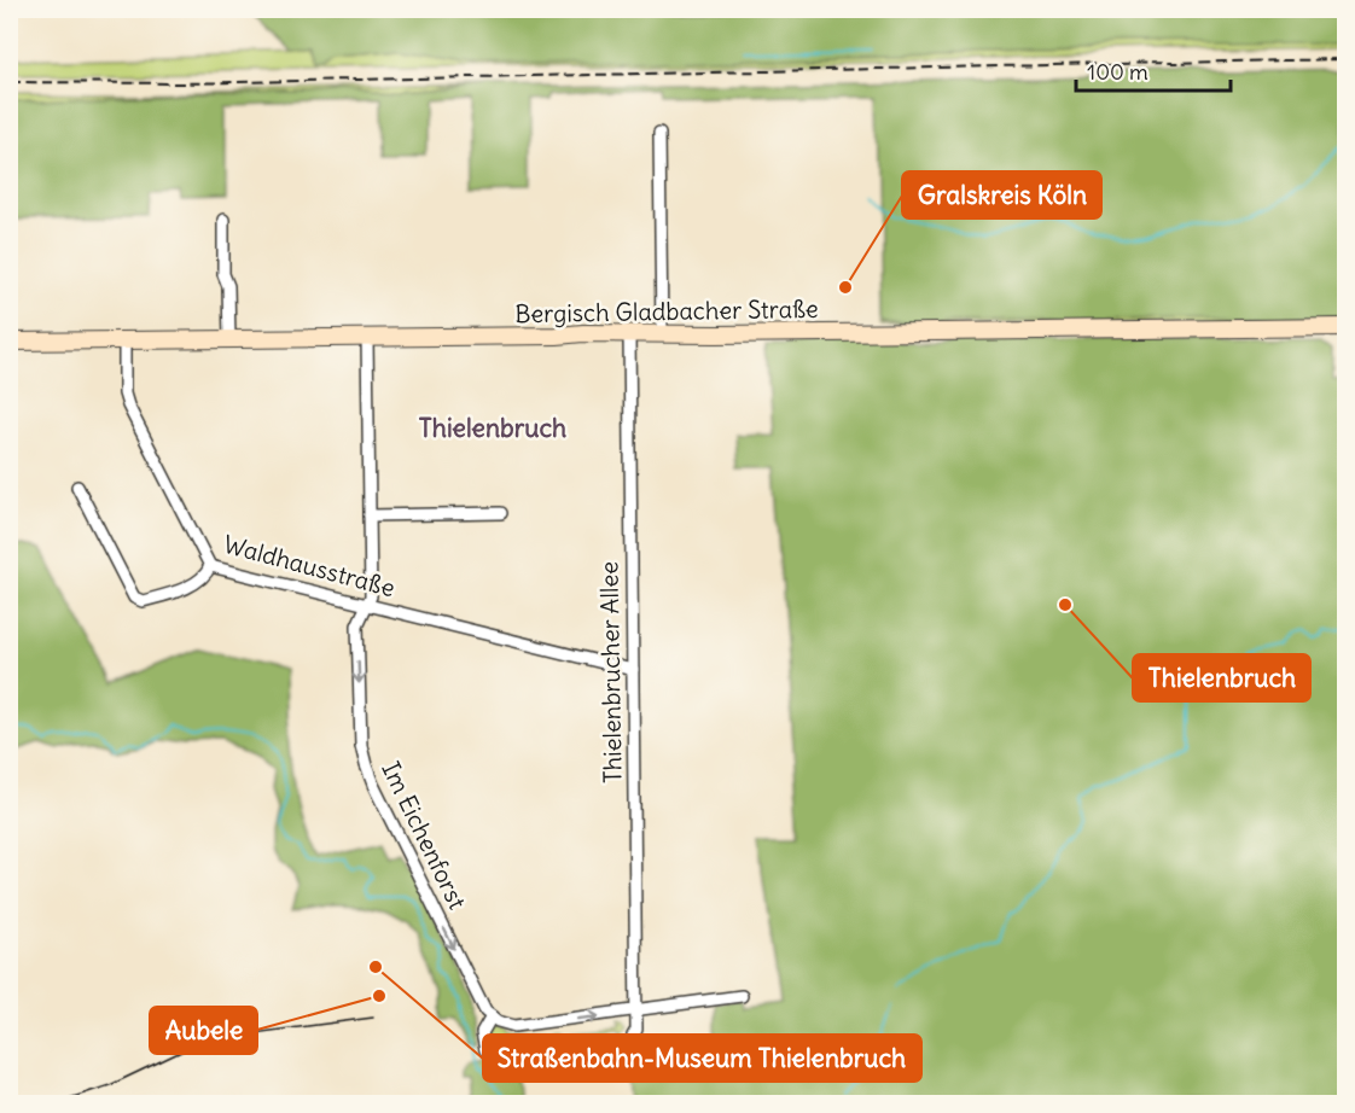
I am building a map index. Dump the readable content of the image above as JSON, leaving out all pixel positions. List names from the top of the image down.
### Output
{
  "streets": {
    "main road": ["Bergisch Gladbacher Straße"],
    "street": ["Waldhausstraße", "Thielenbrucher Allee", "Im Eichenforst"]
  },
  "crossings": [
    ["Bergisch Gladbacher Straße", "Waldhausstraße"],
    ["Bergisch Gladbacher Straße", "Thielenbrucher Allee"],
    ["Bergisch Gladbacher Straße", "Im Eichenforst"],
    ["Waldhausstraße", "Thielenbrucher Allee"],
    ["Waldhausstraße", "Im Eichenforst"]
  ],
  "one_way": ["Im Eichenforst"],
  "districts": ["Thielenbruch"],
  "places": [
    "Gralskreis Köln",
    "Thielenbruch",
    "Straßenbahn-Museum Thielenbruch",
    "Aubele"
  ],
  "scale_bar": "100 m"
}
